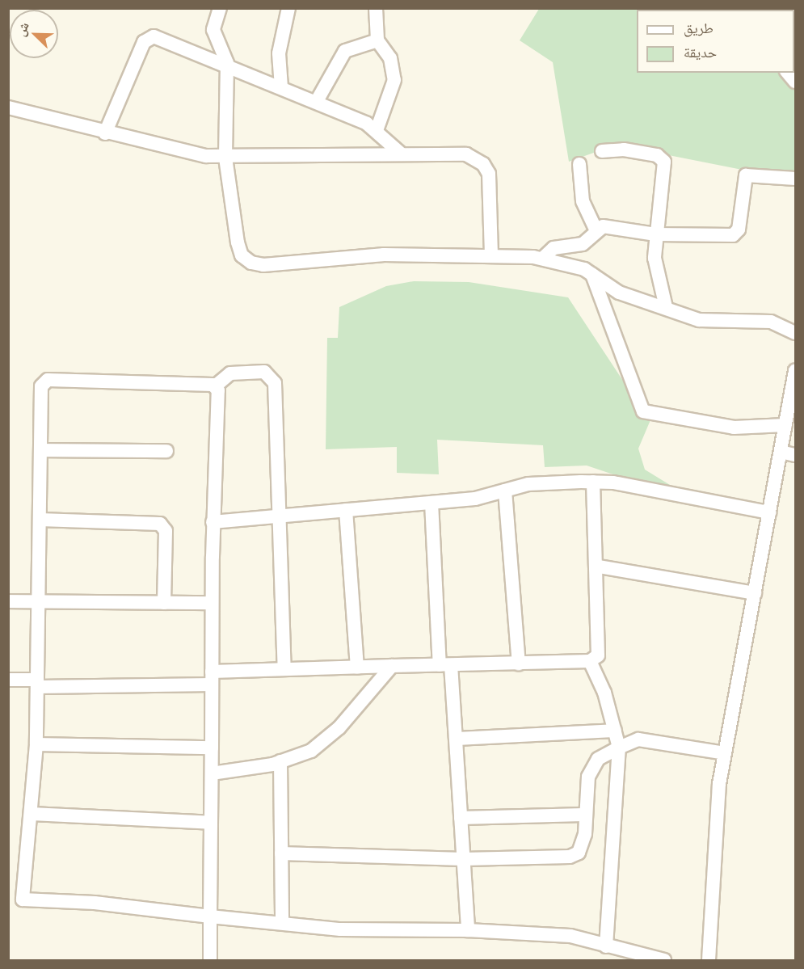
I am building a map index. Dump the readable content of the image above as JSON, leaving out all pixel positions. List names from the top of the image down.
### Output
{
  "legend": ["طريق", "حديقة"],
  "north": "top left"
}
